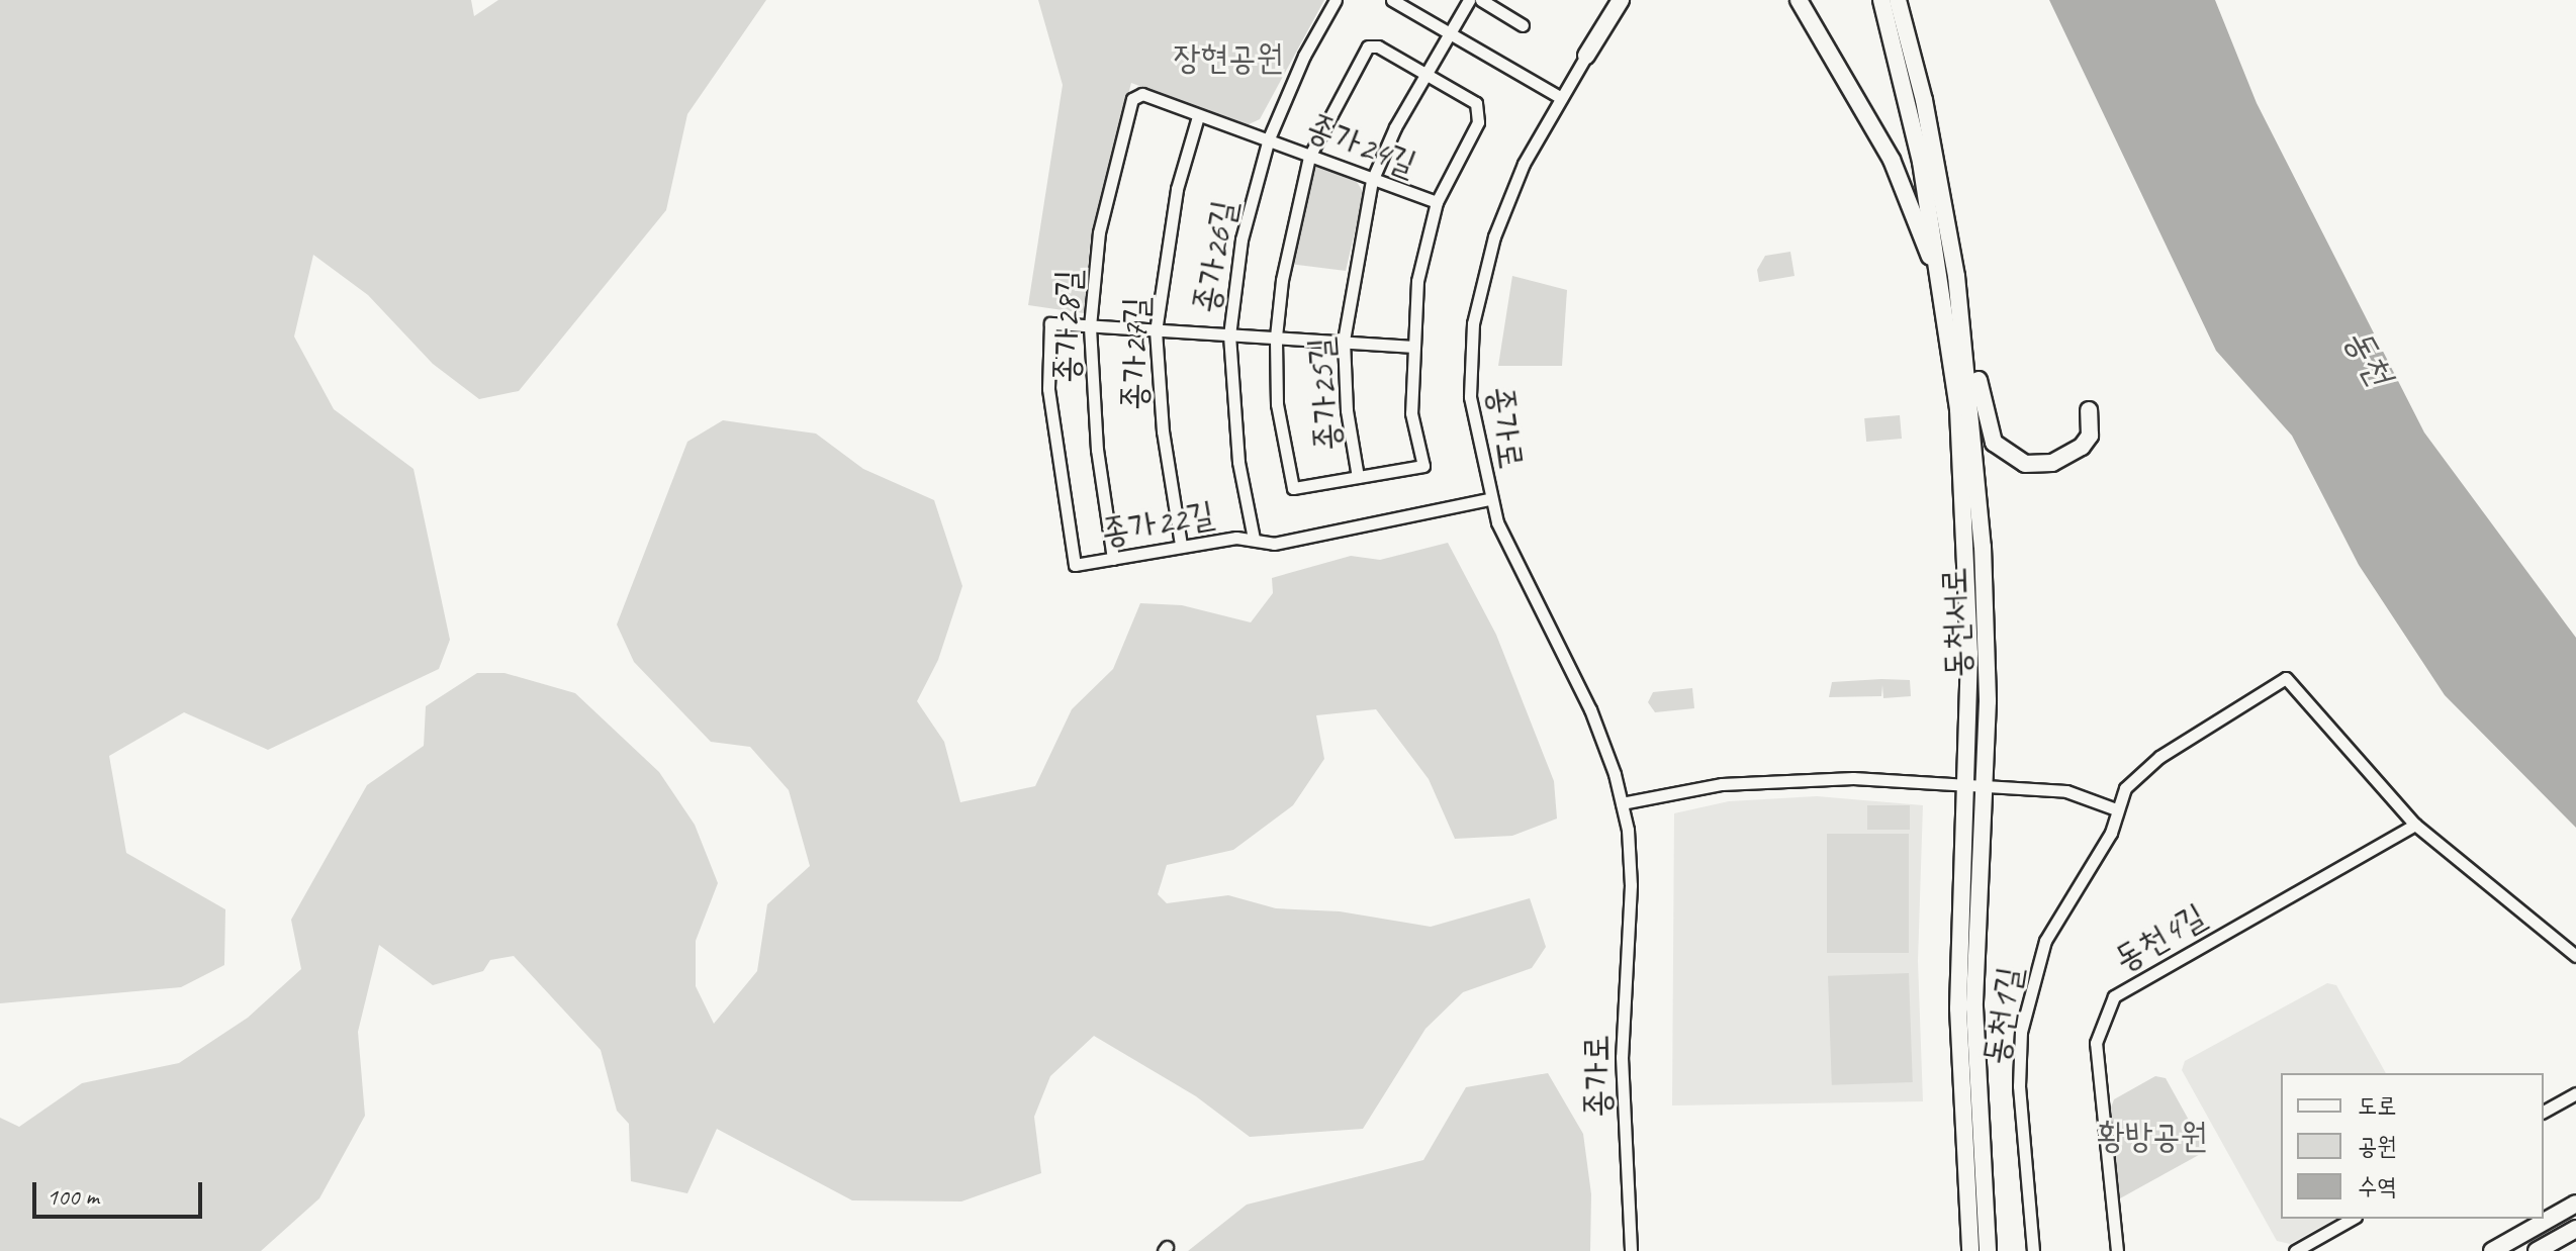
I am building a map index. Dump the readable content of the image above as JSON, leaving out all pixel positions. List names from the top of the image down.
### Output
{
  "streets": {
    "main road": ["동천서로"],
    "street": [
      "종가24길",
      "종가26길",
      "종가28길",
      "종가27길",
      "종가25길",
      "종가로",
      "종가22길",
      "동천4길",
      "동천1길"
    ]
  },
  "crossings": [
    ["종가24길", "종가26길"],
    ["종가24길", "종가28길"],
    ["종가24길", "종가27길"],
    ["종가24길", "종가25길"],
    ["종가26길", "종가22길"],
    ["종가28길", "종가22길"],
    ["종가27길", "종가22길"],
    ["종가로", "종가22길"],
    ["동천4길", "동천1길"]
  ],
  "water": ["동천"],
  "parks": ["장현공원", "황방공원"],
  "legend": ["도로", "공원", "수역"],
  "scale_bar": "100 m"
}
